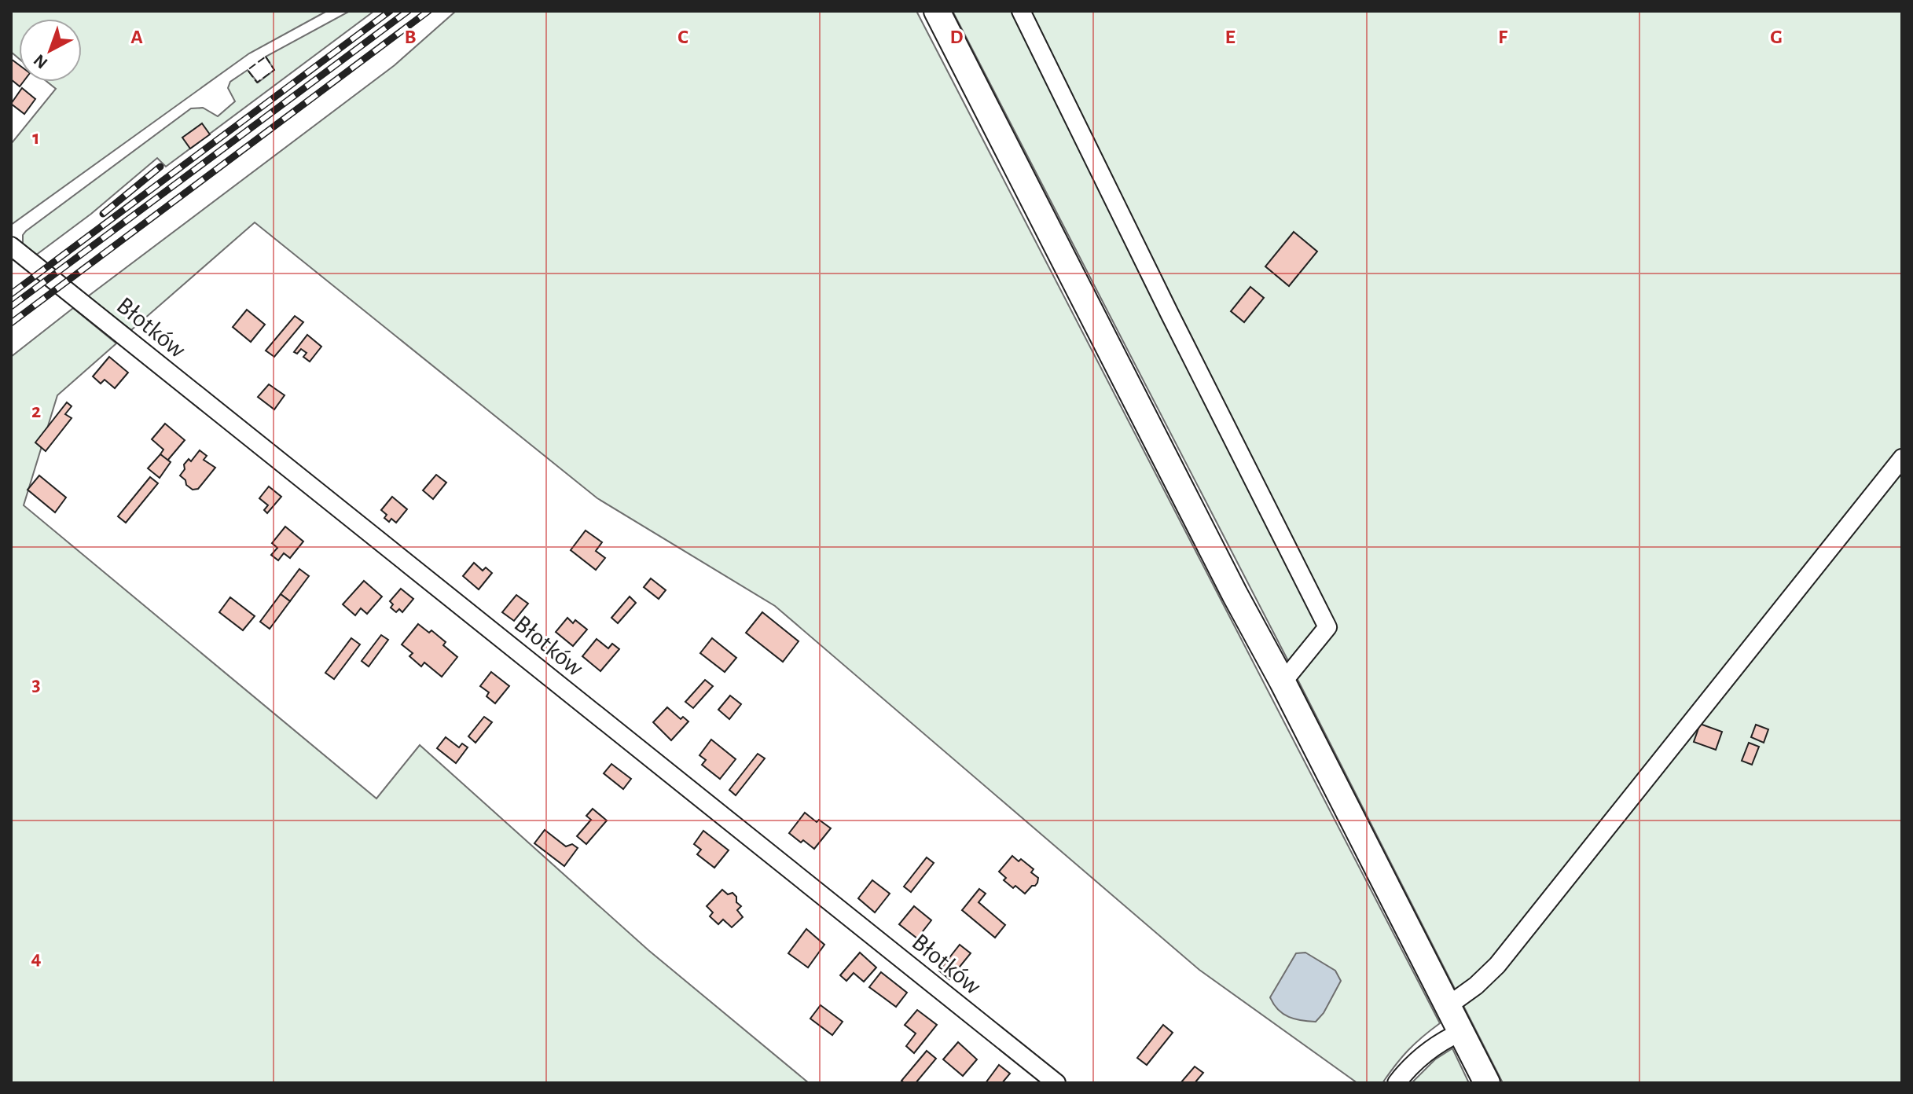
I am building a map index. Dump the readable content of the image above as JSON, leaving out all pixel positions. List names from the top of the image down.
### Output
{
  "streets": {
    "street": ["Błotków"]
  },
  "north": "bottom left",
  "grid": {
    "columns": [
      "A",
      "B",
      "C",
      "D",
      "E",
      "F",
      "G"
    ],
    "rows": [
      "1",
      "2",
      "3",
      "4"
    ]
  }
}
